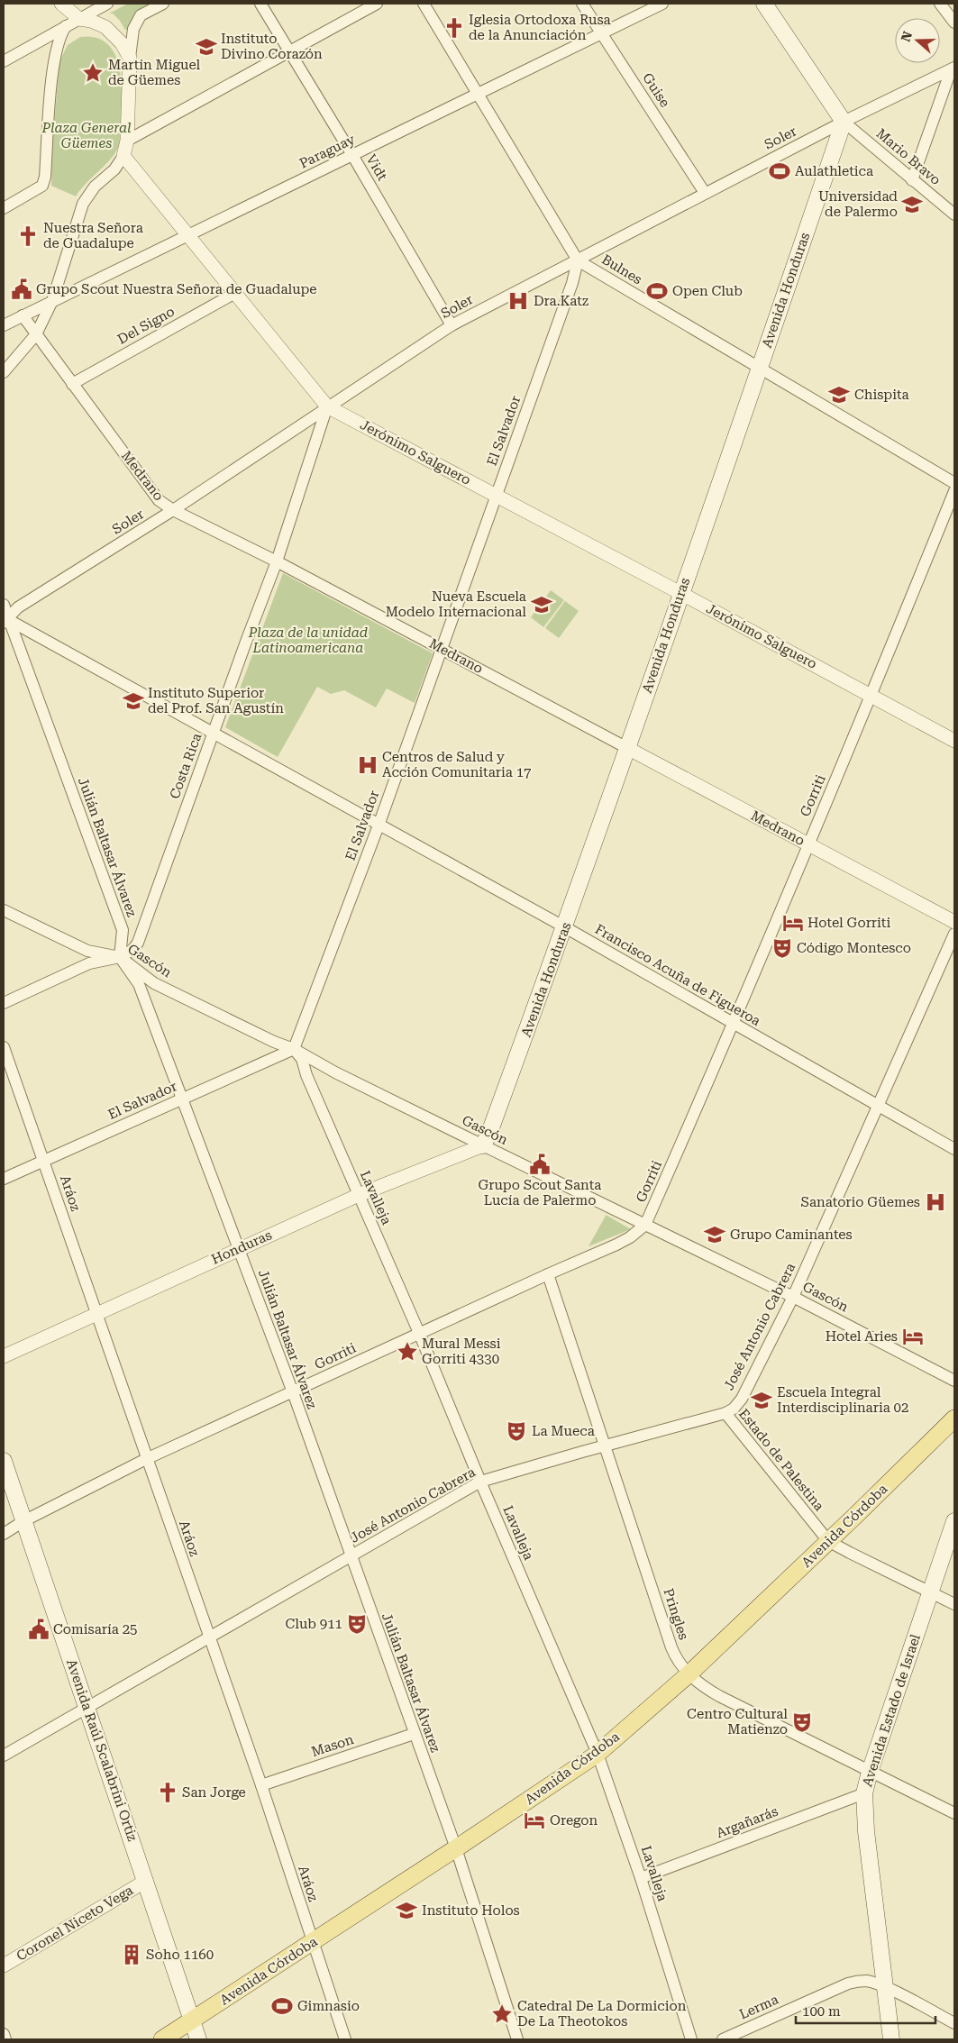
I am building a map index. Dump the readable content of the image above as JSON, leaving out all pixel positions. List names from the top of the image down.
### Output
{
  "streets": {
    "main road": [
      "Avenida Honduras",
      "Avenida Córdoba",
      "Avenida Estado de Israel",
      "Avenida Raúl Scalabrini Ortiz"
    ],
    "street": [
      "Guise",
      "Soler",
      "Paraguay",
      "Mario Bravo",
      "Vidt",
      "Bulnes",
      "Del Signo",
      "El Salvador",
      "Jerónimo Salguero",
      "Medrano",
      "Costa Rica",
      "Gorriti",
      "Julián Baltasar Álvarez",
      "Gascón",
      "Francisco Acuña de Figueroa",
      "Aráoz",
      "Lavalleja",
      "Honduras",
      "José Antonio Cabrera",
      "Estado de Palestina",
      "Pringles",
      "Mason",
      "Argañarás",
      "Coronel Niceto Vega",
      "Lerma"
    ]
  },
  "crossings": [
    ["Guise", "Soler"],
    ["Guise", "Paraguay"],
    ["Soler", "Mario Bravo"],
    ["Soler", "Vidt"],
    ["Soler", "Bulnes"],
    ["Soler", "Avenida Honduras"],
    ["Soler", "El Salvador"],
    ["Soler", "Jerónimo Salguero"],
    ["Soler", "Medrano"],
    ["Soler", "Costa Rica"],
    ["Soler", "Julián Baltasar Álvarez"],
    ["Soler", "Francisco Acuña de Figueroa"],
    ["Paraguay", "Vidt"],
    ["Paraguay", "Bulnes"],
    ["Paraguay", "Jerónimo Salguero"],
    ["Paraguay", "Medrano"],
    ["Mario Bravo", "Avenida Honduras"],
    ["Bulnes", "Avenida Honduras"],
    ["Bulnes", "El Salvador"],
    ["Avenida Honduras", "Jerónimo Salguero"],
    ["Avenida Honduras", "Medrano"],
    ["Avenida Honduras", "Gascón"],
    ["Avenida Honduras", "Francisco Acuña de Figueroa"],
    ["Avenida Honduras", "Honduras"],
    ["Del Signo", "Jerónimo Salguero"],
    ["Del Signo", "Medrano"],
    ["El Salvador", "Jerónimo Salguero"],
    ["El Salvador", "Medrano"],
    ["El Salvador", "Julián Baltasar Álvarez"],
    ["El Salvador", "Gascón"],
    ["El Salvador", "Francisco Acuña de Figueroa"],
    ["El Salvador", "Aráoz"],
    ["El Salvador", "Lavalleja"],
    ["Jerónimo Salguero", "Costa Rica"],
    ["Jerónimo Salguero", "Gorriti"],
    ["Medrano", "Costa Rica"],
    ["Medrano", "Gorriti"],
    ["Costa Rica", "Julián Baltasar Álvarez"],
    ["Costa Rica", "Gascón"],
    ["Costa Rica", "Francisco Acuña de Figueroa"],
    ["Gorriti", "Julián Baltasar Álvarez"],
    ["Gorriti", "Gascón"],
    ["Gorriti", "Francisco Acuña de Figueroa"],
    ["Gorriti", "Aráoz"],
    ["Gorriti", "Lavalleja"],
    ["Gorriti", "Pringles"],
    ["Gorriti", "Avenida Raúl Scalabrini Ortiz"],
    ["Julián Baltasar Álvarez", "Gascón"],
    ["Julián Baltasar Álvarez", "Francisco Acuña de Figueroa"],
    ["Julián Baltasar Álvarez", "Honduras"],
    ["Julián Baltasar Álvarez", "José Antonio Cabrera"],
    ["Julián Baltasar Álvarez", "Avenida Córdoba"],
    ["Julián Baltasar Álvarez", "Mason"],
    ["Gascón", "Lavalleja"],
    ["Gascón", "Honduras"],
    ["Gascón", "José Antonio Cabrera"],
    ["Francisco Acuña de Figueroa", "José Antonio Cabrera"],
    ["Aráoz", "Honduras"],
    ["Aráoz", "José Antonio Cabrera"],
    ["Aráoz", "Avenida Córdoba"],
    ["Aráoz", "Mason"],
    ["Lavalleja", "Honduras"],
    ["Lavalleja", "José Antonio Cabrera"],
    ["Lavalleja", "Avenida Córdoba"],
    ["Lavalleja", "Argañarás"],
    ["José Antonio Cabrera", "Estado de Palestina"],
    ["José Antonio Cabrera", "Pringles"],
    ["José Antonio Cabrera", "Avenida Raúl Scalabrini Ortiz"],
    ["Estado de Palestina", "Avenida Córdoba"],
    ["Estado de Palestina", "Avenida Estado de Israel"],
    ["Avenida Córdoba", "Pringles"],
    ["Avenida Córdoba", "Avenida Raúl Scalabrini Ortiz"],
    ["Pringles", "Avenida Estado de Israel"],
    ["Avenida Estado de Israel", "Argañarás"],
    ["Avenida Estado de Israel", "Lerma"],
    ["Avenida Raúl Scalabrini Ortiz", "Coronel Niceto Vega"]
  ],
  "parks": ["Plaza General Güemes", "Plaza de la unidad Latinoamericana"],
  "places": {
    "church": ["Iglesia Ortodoxa Rusa de la Anunciación", "Nuestra Señora de Guadalupe", "San Jorge"],
    "school or university": [
      "Instituto Divino Corazón",
      "Universidad de Palermo",
      "Chispita",
      "Nueva Escuela Modelo Internacional",
      "Instituto Superior del Prof. San Agustín",
      "Grupo Caminantes",
      "Escuela Integral Interdisciplinaria 02",
      "Instituto Holos"
    ],
    "place": ["Martín Miguel de Güemes", "Mural Messi Gorriti 4330", "Catedral De La Dormicion De La Theotokos"],
    "sports": ["Aulathletica", "Open Club", "Gimnasio"],
    "public building": ["Grupo Scout Nuestra Señora de Guadalupe", "Grupo Scout Santa Lucía de Palermo", "Comisaría 25"],
    "hospital": ["Dra.Katz", "Centros de Salud y Acción Comunitaria 17", "Sanatorio Güemes"],
    "hotel": ["Hotel Gorriti", "Hotel Aries", "Oregon"],
    "theatre": [
      "Código Montesco",
      "La Mueca",
      "Club 911",
      "Centro Cultural Matienzo"
    ],
    "building": ["Soho 1160"]
  },
  "scale_bar": "100 m",
  "north": "left"
}
